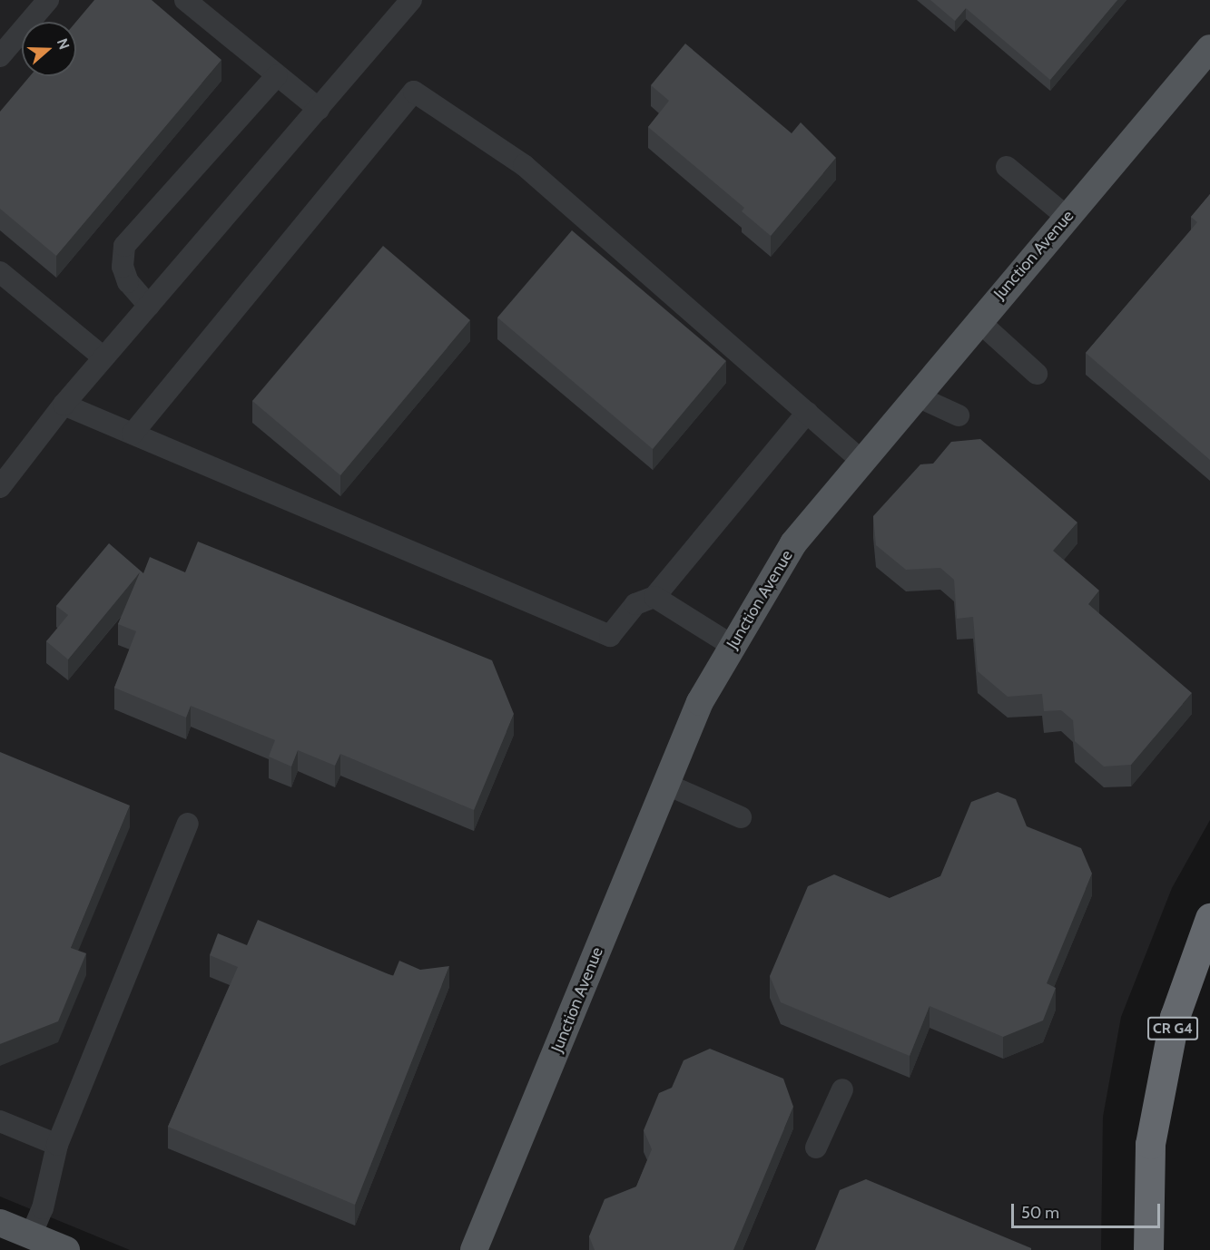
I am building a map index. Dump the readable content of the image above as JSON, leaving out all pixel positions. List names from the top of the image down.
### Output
{
  "streets": {
    "highway": ["CR G4"],
    "main road": ["Junction Avenue"]
  },
  "scale_bar": "50 m",
  "north": "right"
}
